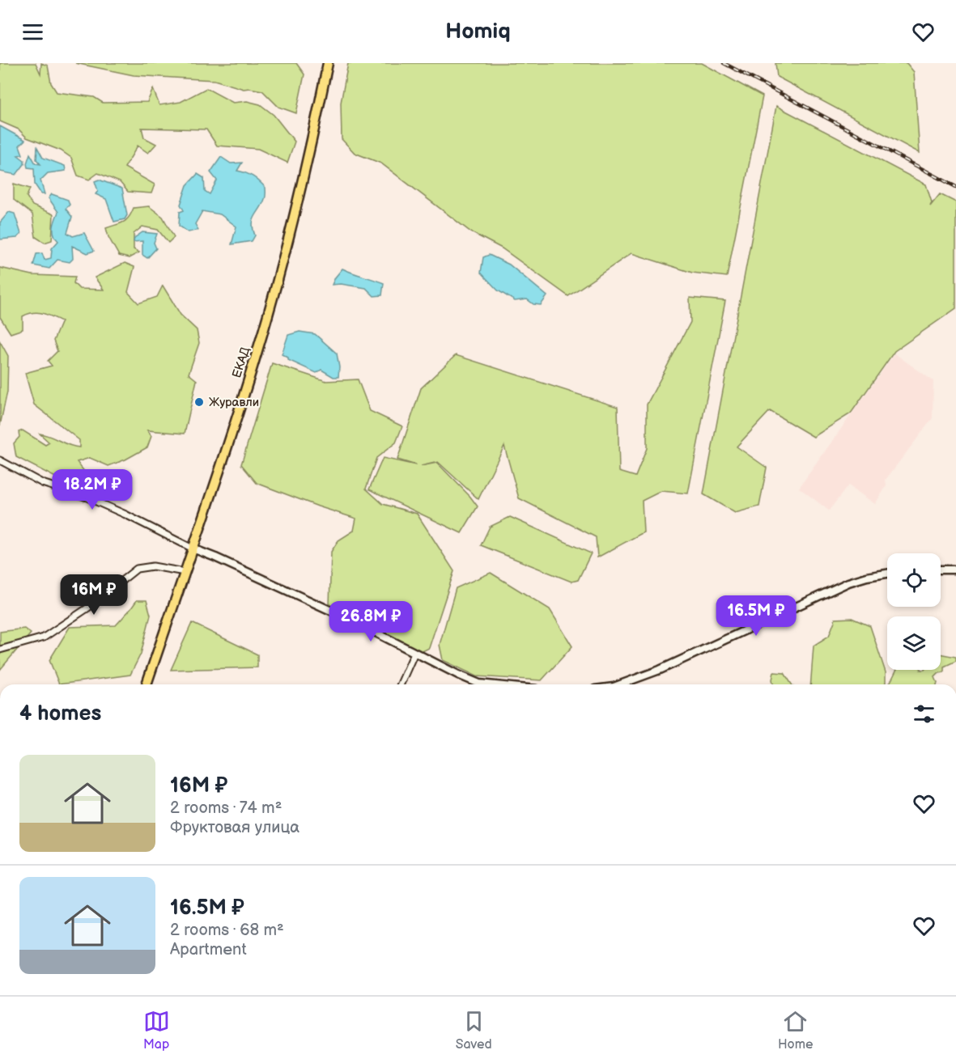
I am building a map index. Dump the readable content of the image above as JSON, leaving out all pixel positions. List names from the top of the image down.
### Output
{
  "streets": {
    "highway": ["ЕКАД"]
  },
  "places": ["Журавли"],
  "page": {
    "header": "Homiq",
    "price": [
      "18.2M ₽",
      "16M ₽",
      "16.5M ₽",
      "26.8M ₽"
    ],
    "heading": "4 homes",
    "list": [
      {
        "name": "16M ₽",
        "note": "2 rooms · 74 m² · Фруктовая улица"
      },
      {
        "name": "16.5M ₽",
        "note": "2 rooms · 68 m² · Apartment"
      }
    ],
    "tabs": ["Map", "Saved", "Home"]
  }
}
